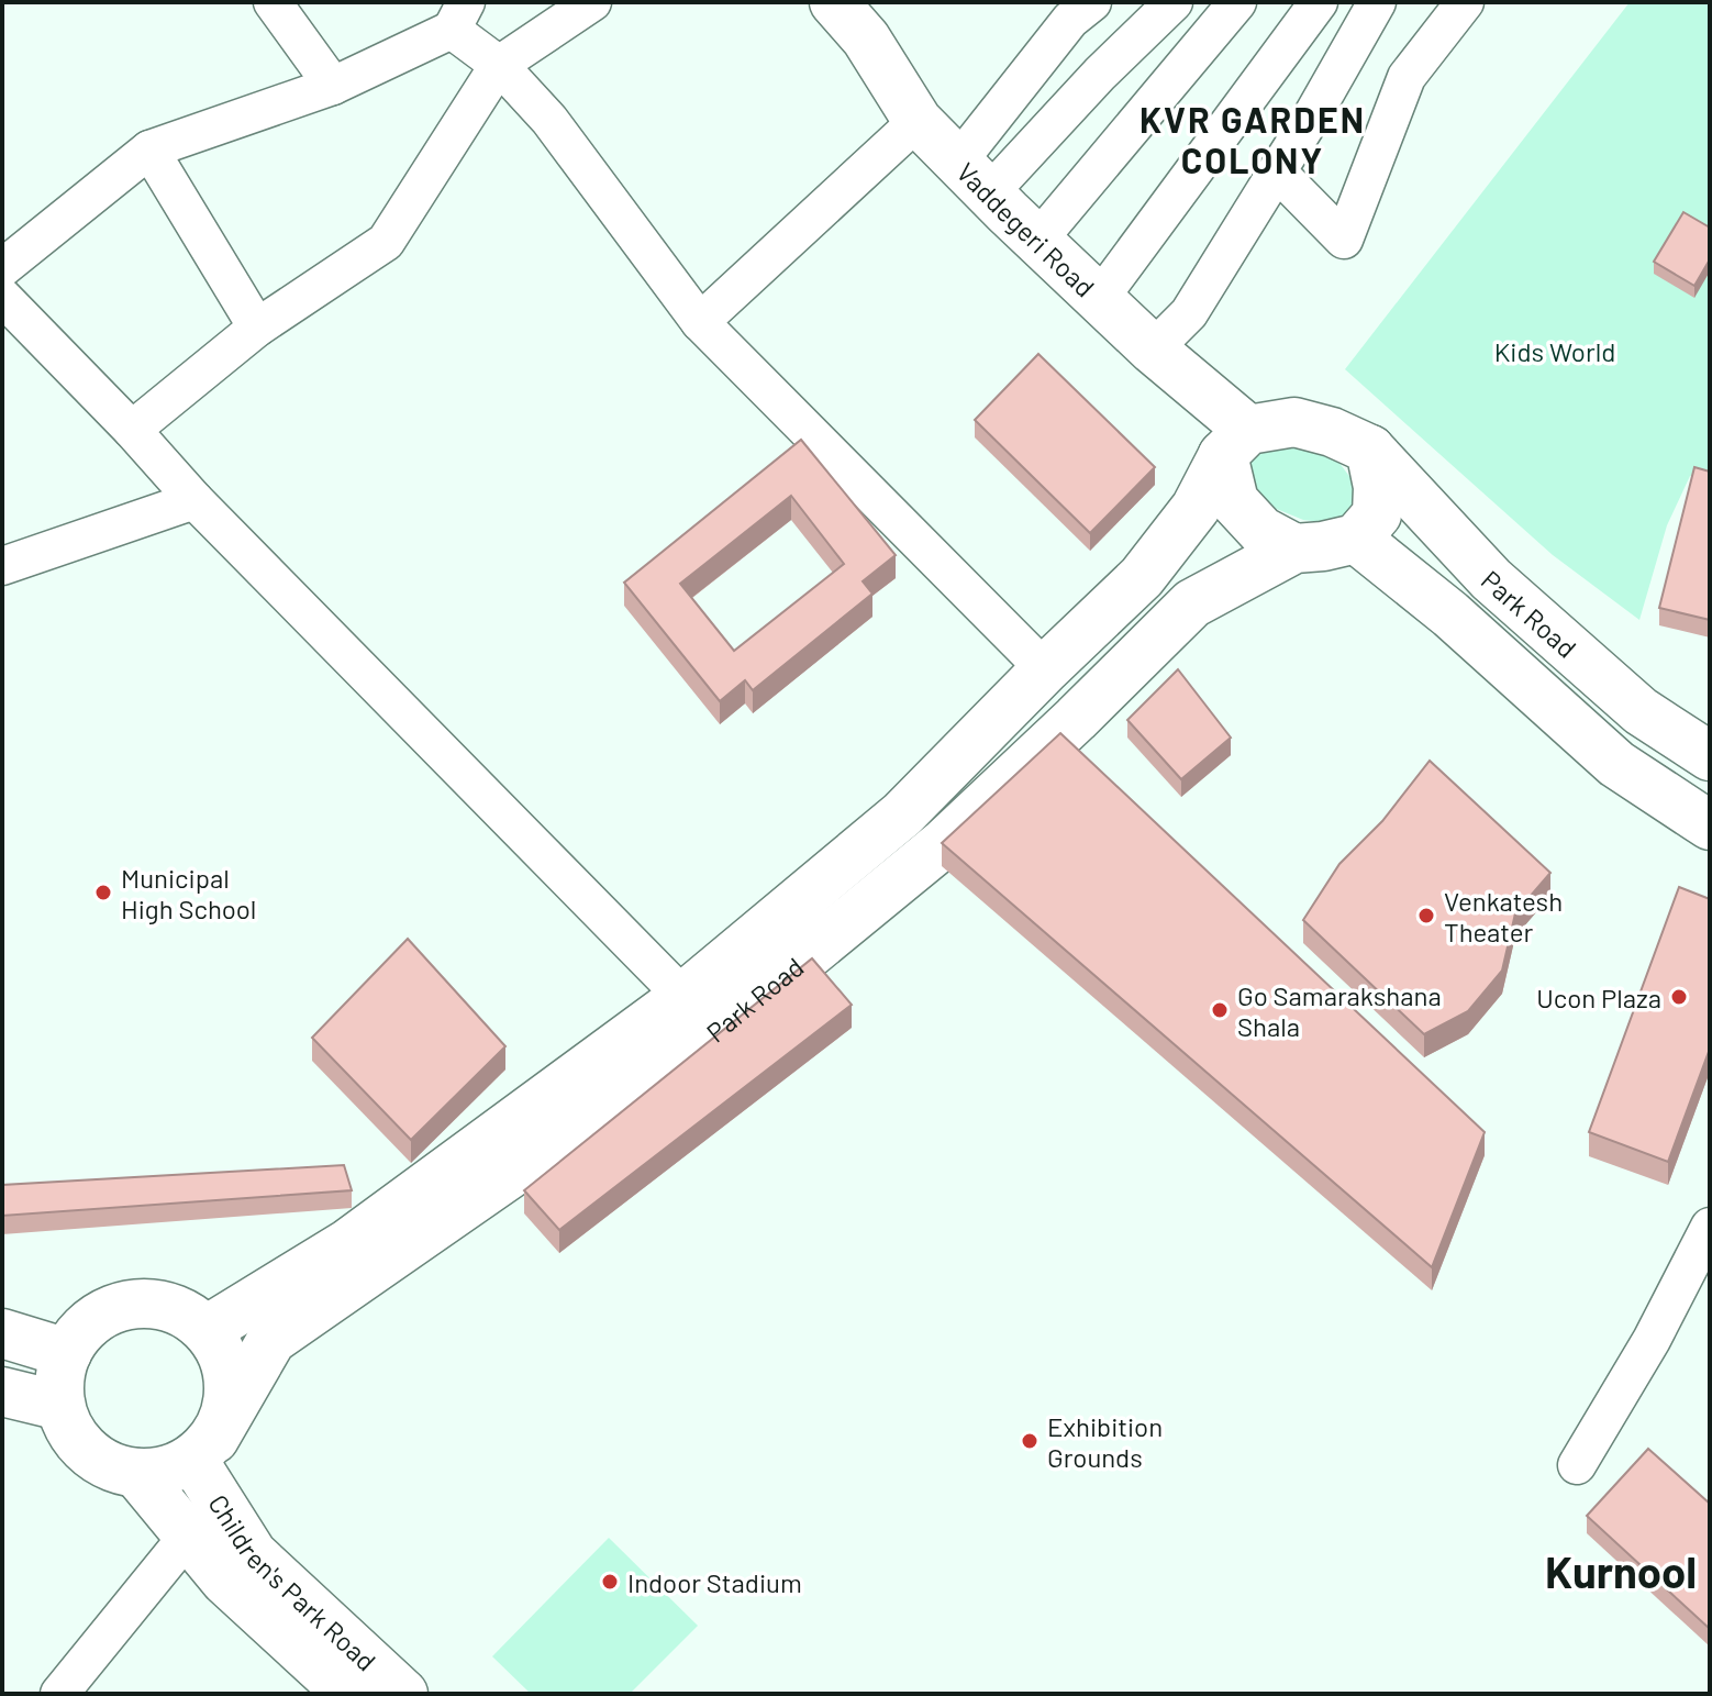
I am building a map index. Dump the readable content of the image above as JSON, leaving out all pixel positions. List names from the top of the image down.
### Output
{
  "streets": {
    "main road": ["Vaddegeri Road", "Park Road", "Children's Park Road"]
  },
  "crossings": [
    ["Vaddegeri Road", "Park Road"],
    ["Park Road", "Children's Park Road"]
  ],
  "districts": ["KVR GARDEN COLONY", "Kurnool"],
  "parks": ["Kids World"],
  "places": [
    "Municipal High School",
    "Venkatesh Theater",
    "Ucon Plaza",
    "Go Samarakshana Shala",
    "Exhibition Grounds",
    "Indoor Stadium"
  ]
}
